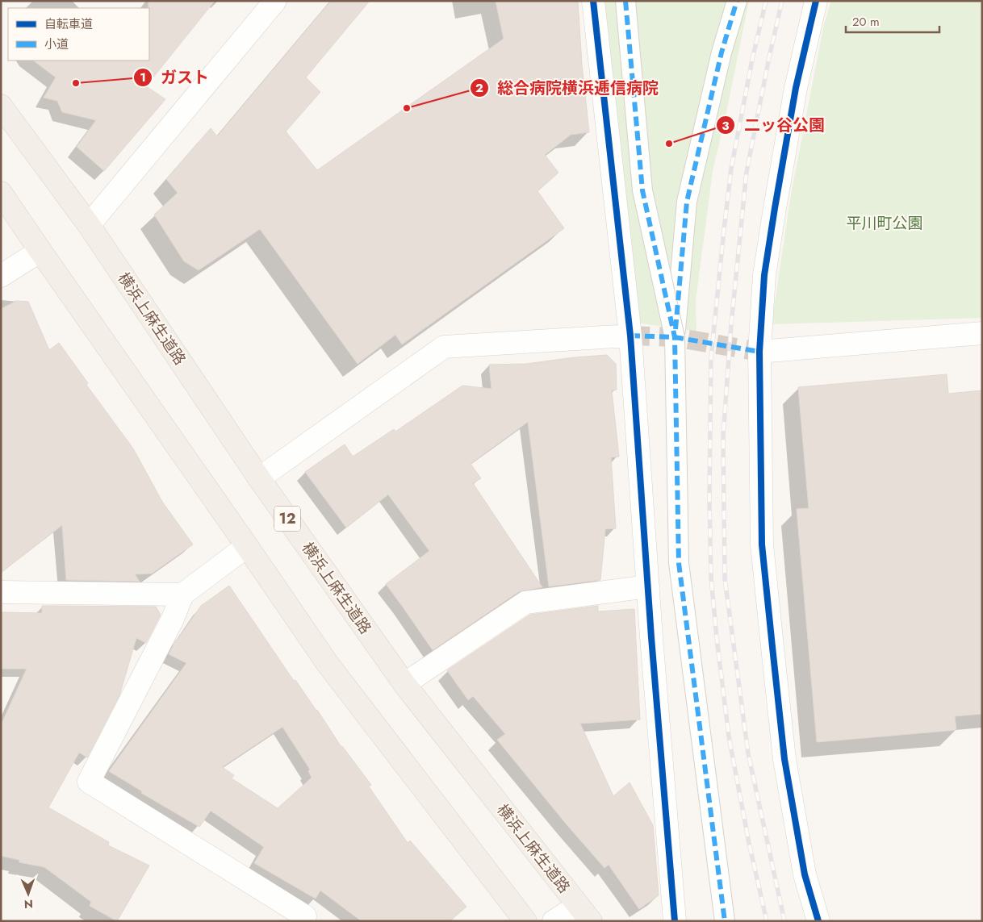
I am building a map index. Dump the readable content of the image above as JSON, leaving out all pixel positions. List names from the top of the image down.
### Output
{
  "streets": {
    "main road": ["横浜上麻生道路", "12"]
  },
  "parks": ["平川町公園"],
  "places": ["ガスト", "総合病院横浜逓信病院", "二ッ谷公園"],
  "legend": ["自転車道", "小道"],
  "scale_bar": "20 m",
  "north": "bottom"
}
